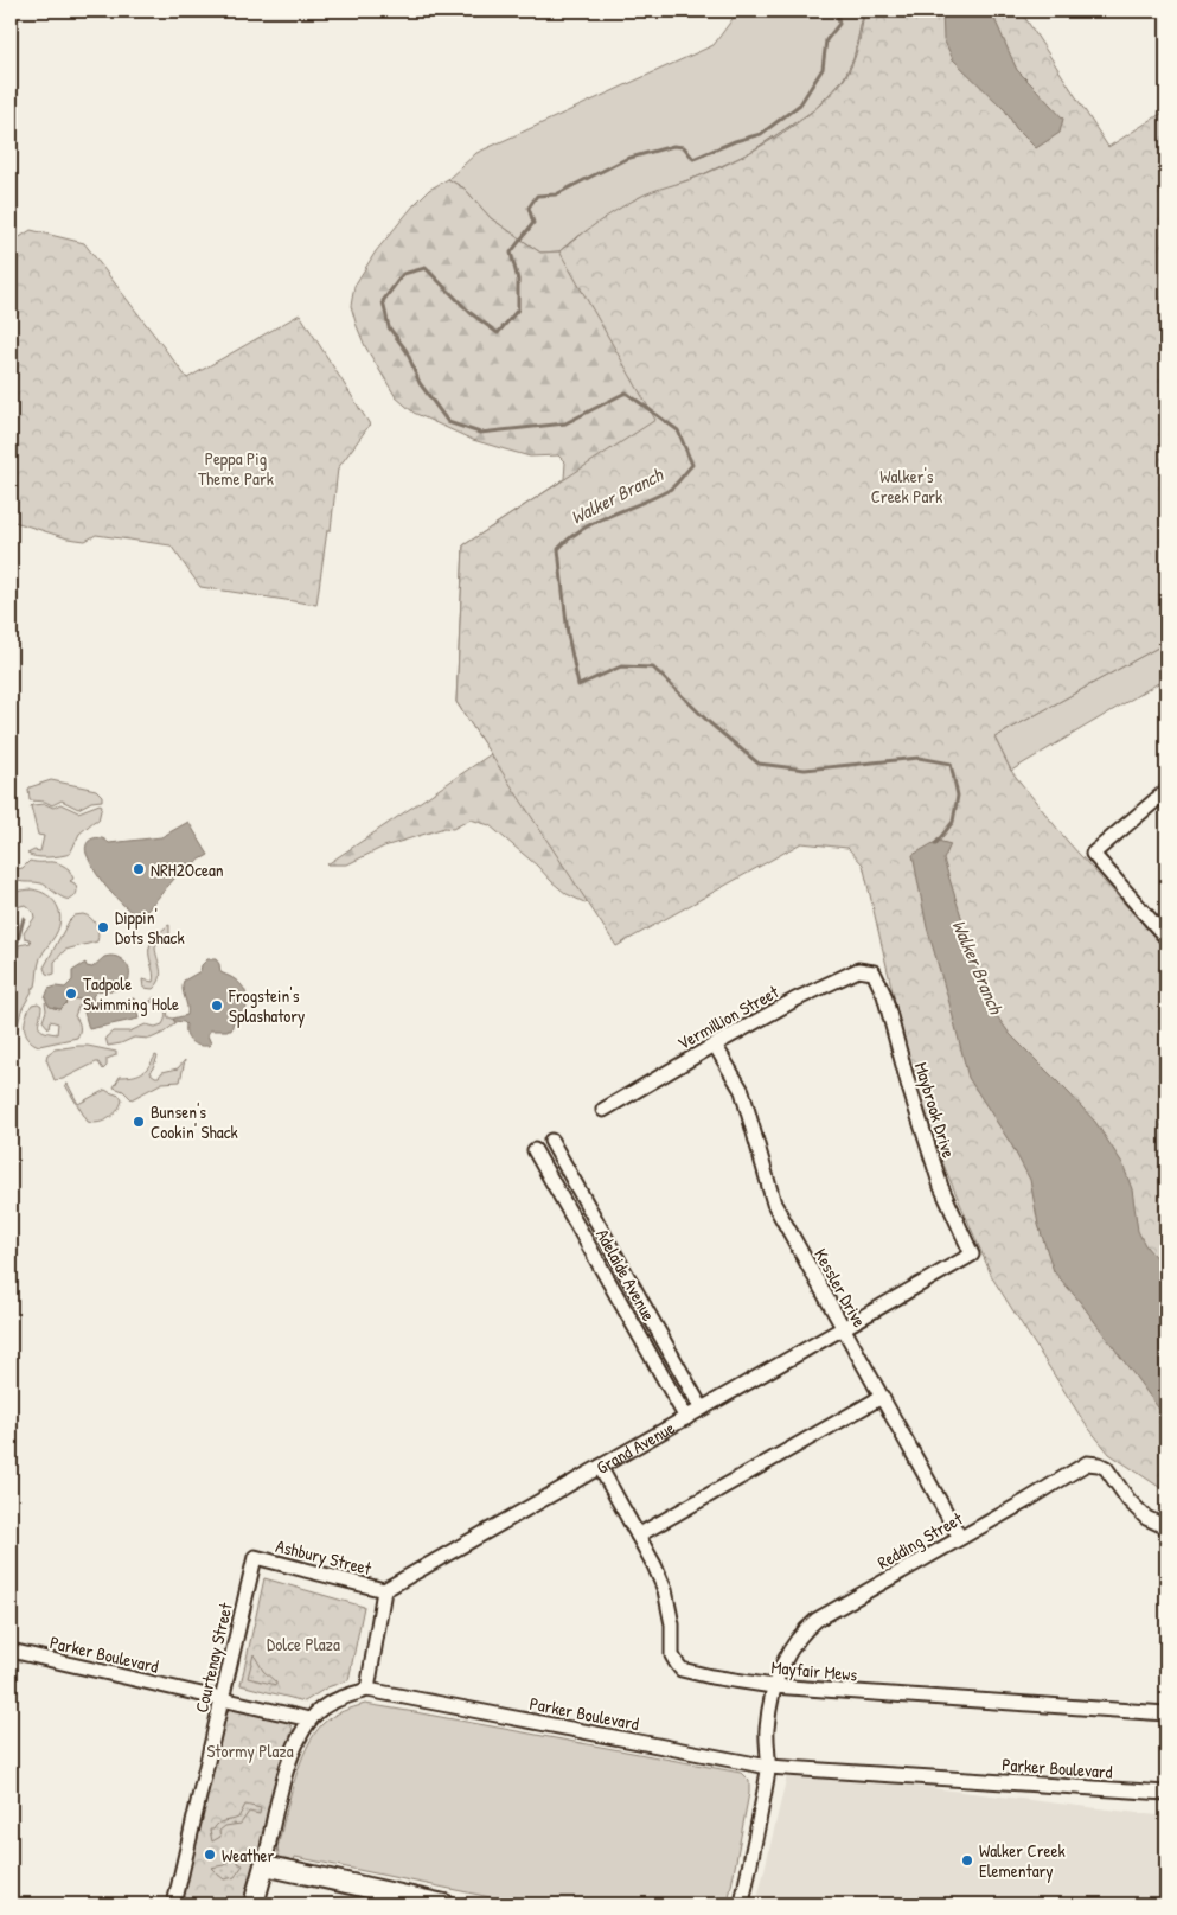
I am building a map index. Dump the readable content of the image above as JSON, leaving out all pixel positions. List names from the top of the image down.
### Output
{
  "streets": {
    "street": [
      "Vermillion Street",
      "Maybrook Drive",
      "Adelaide Avenue",
      "Kessler Drive",
      "Grand Avenue",
      "Redding Street",
      "Ashbury Street",
      "Parker Boulevard",
      "Courtenay Street",
      "Mayfair Mews"
    ]
  },
  "crossings": [
    ["Vermillion Street", "Maybrook Drive"],
    ["Vermillion Street", "Kessler Drive"],
    ["Maybrook Drive", "Grand Avenue"],
    ["Adelaide Avenue", "Grand Avenue"],
    ["Kessler Drive", "Grand Avenue"],
    ["Kessler Drive", "Redding Street"],
    ["Grand Avenue", "Ashbury Street"],
    ["Grand Avenue", "Mayfair Mews"],
    ["Redding Street", "Parker Boulevard"],
    ["Redding Street", "Mayfair Mews"],
    ["Ashbury Street", "Courtenay Street"],
    ["Parker Boulevard", "Courtenay Street"]
  ],
  "water": ["Walker Branch"],
  "parks": [
    "Peppa Pig Theme Park",
    "Walker's Creek Park",
    "Dolce Plaza",
    "Stormy Plaza"
  ],
  "places": [
    "NRH2Ocean",
    "Dippin' Dots Shack",
    "Tadpole Swimming Hole",
    "Frogstein's Splashatory",
    "Bunsen's Cookin' Shack",
    "Weather",
    "Walker Creek Elementary"
  ]
}
